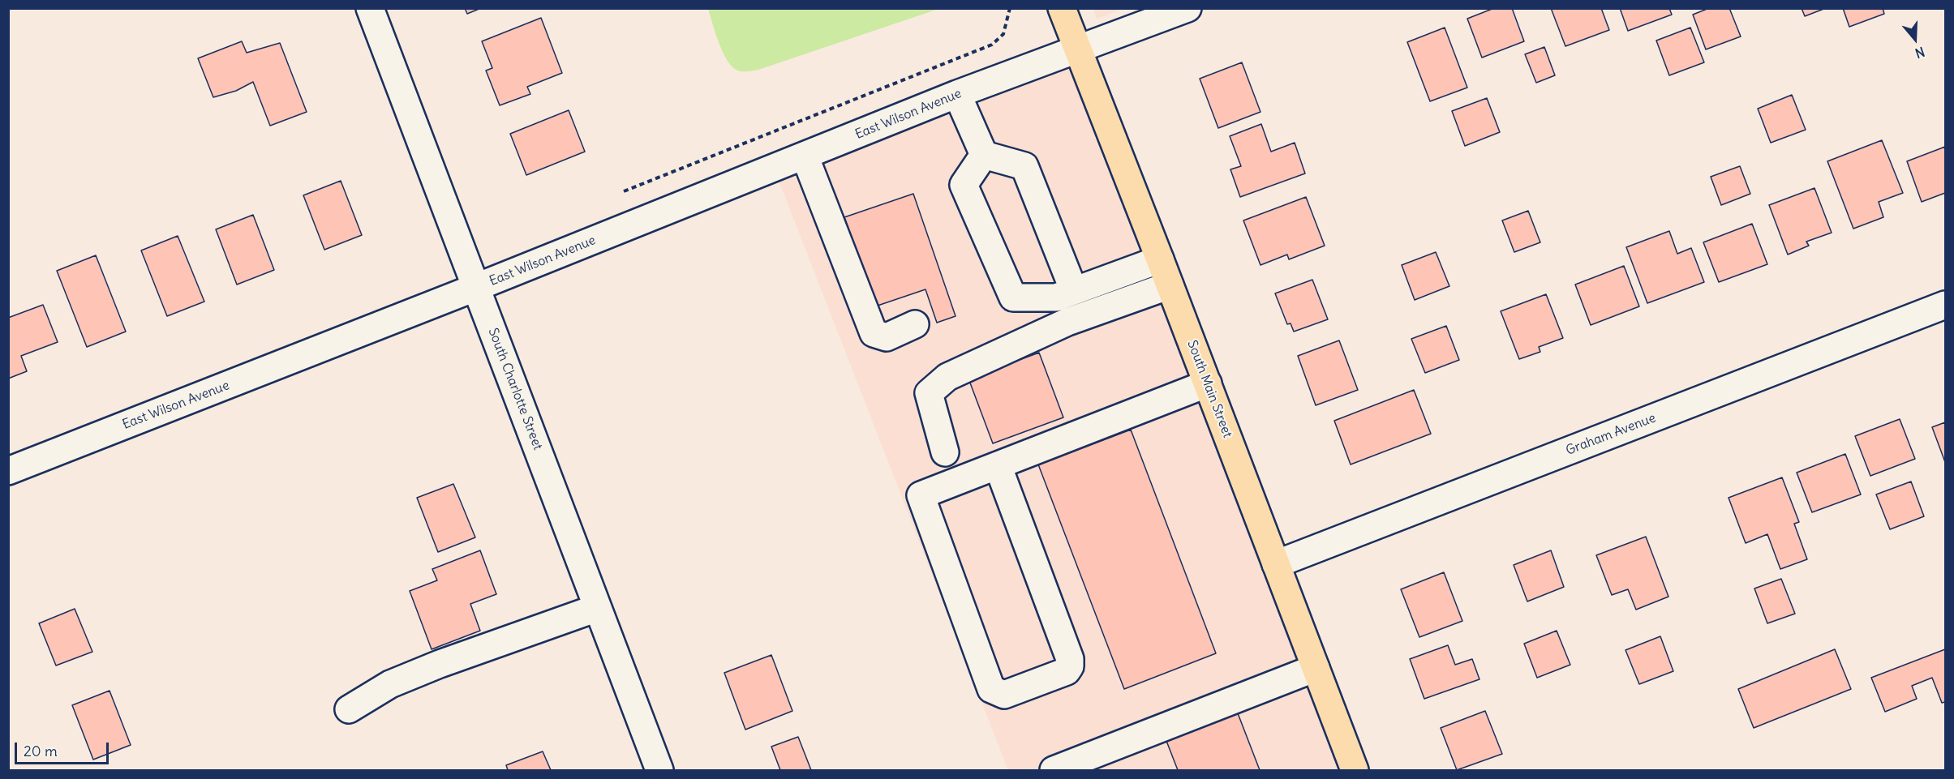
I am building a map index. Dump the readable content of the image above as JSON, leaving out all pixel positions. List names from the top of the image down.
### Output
{
  "streets": {
    "main road": ["South Main Street"],
    "street": ["East Wilson Avenue", "South Charlotte Street", "Graham Avenue"]
  },
  "crossings": [
    ["East Wilson Avenue", "South Charlotte Street"],
    ["East Wilson Avenue", "South Main Street"],
    ["South Main Street", "Graham Avenue"]
  ],
  "scale_bar": "20 m",
  "north": "bottom"
}
